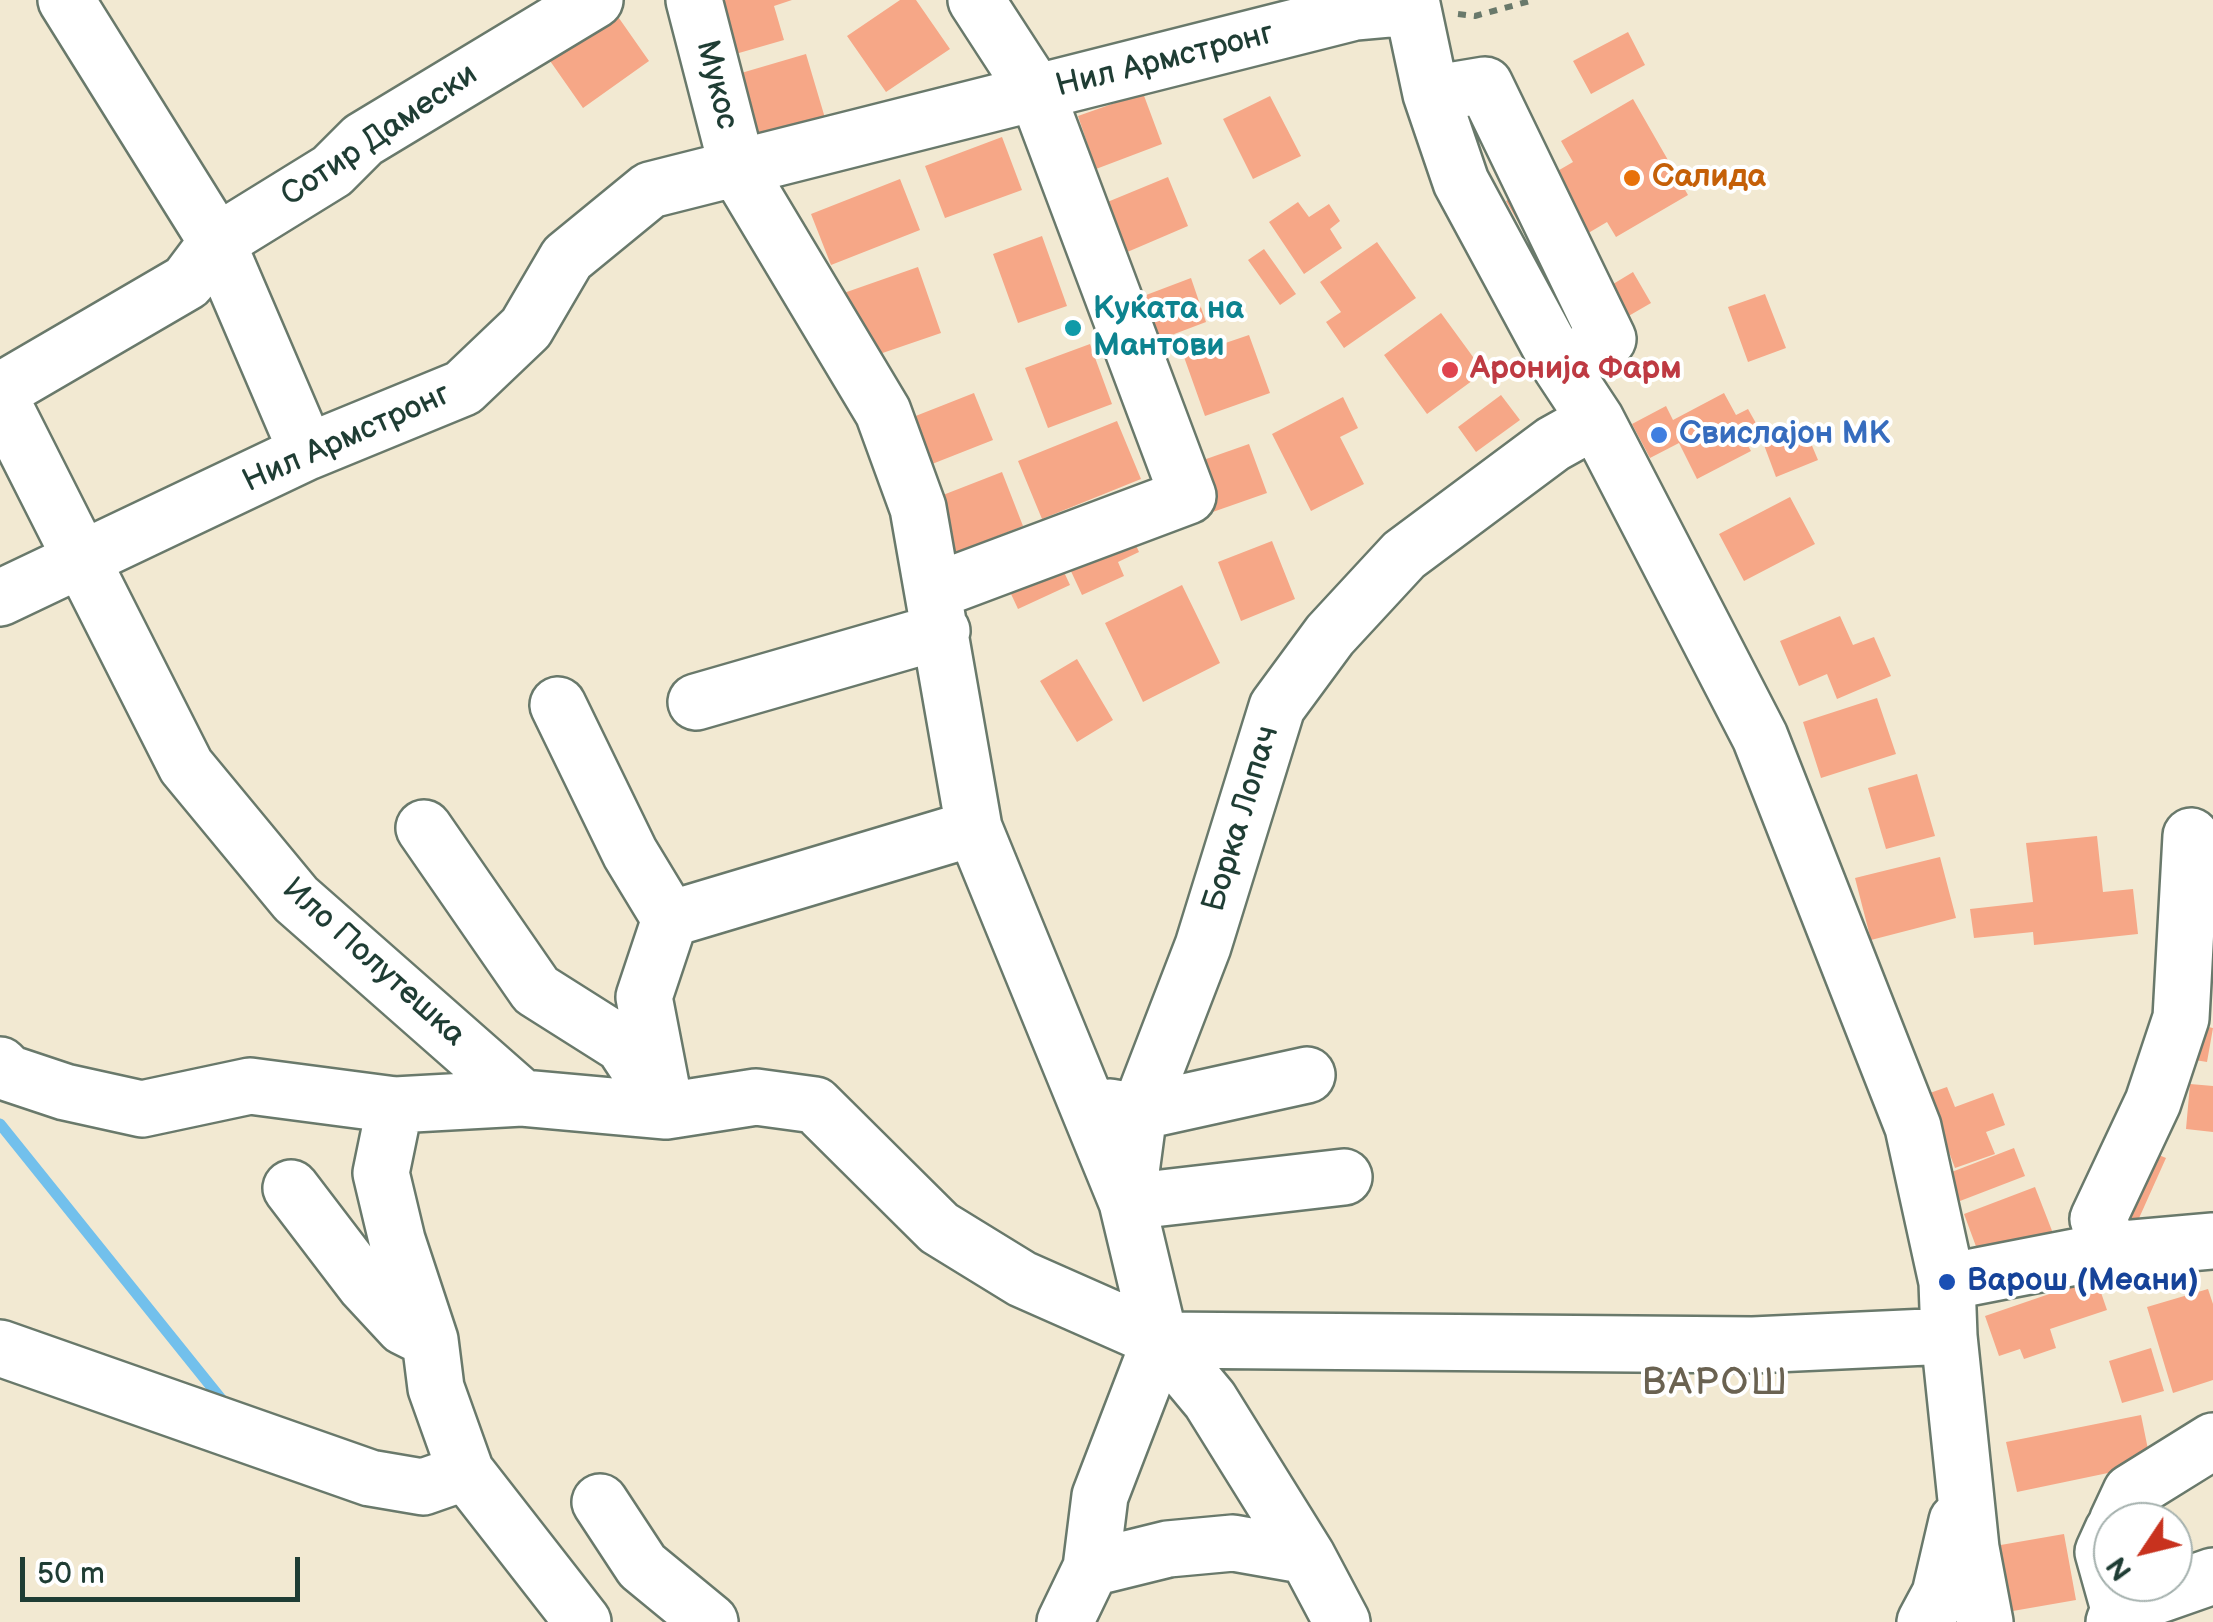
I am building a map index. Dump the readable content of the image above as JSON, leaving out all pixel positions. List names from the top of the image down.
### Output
{
  "streets": {
    "street": [
      "Нил Армстронг",
      "Мукос",
      "Сотир Дамески",
      "Борка Лопач",
      "Ило Полутешка"
    ]
  },
  "crossings": [
    ["Нил Армстронг", "Мукос"],
    ["Нил Армстронг", "Борка Лопач"],
    ["Нил Армстронг", "Ило Полутешка"],
    ["Мукос", "Борка Лопач"],
    ["Сотир Дамески", "Ило Полутешка"],
    ["Борка Лопач", "Ило Полутешка"]
  ],
  "districts": ["ВАРОШ"],
  "places": [
    "Салида",
    "Куќата на Мантови",
    "Аронија Фарм",
    "Свислајон МК",
    "Варош (Меани)"
  ],
  "scale_bar": "50 m",
  "north": "bottom left"
}
